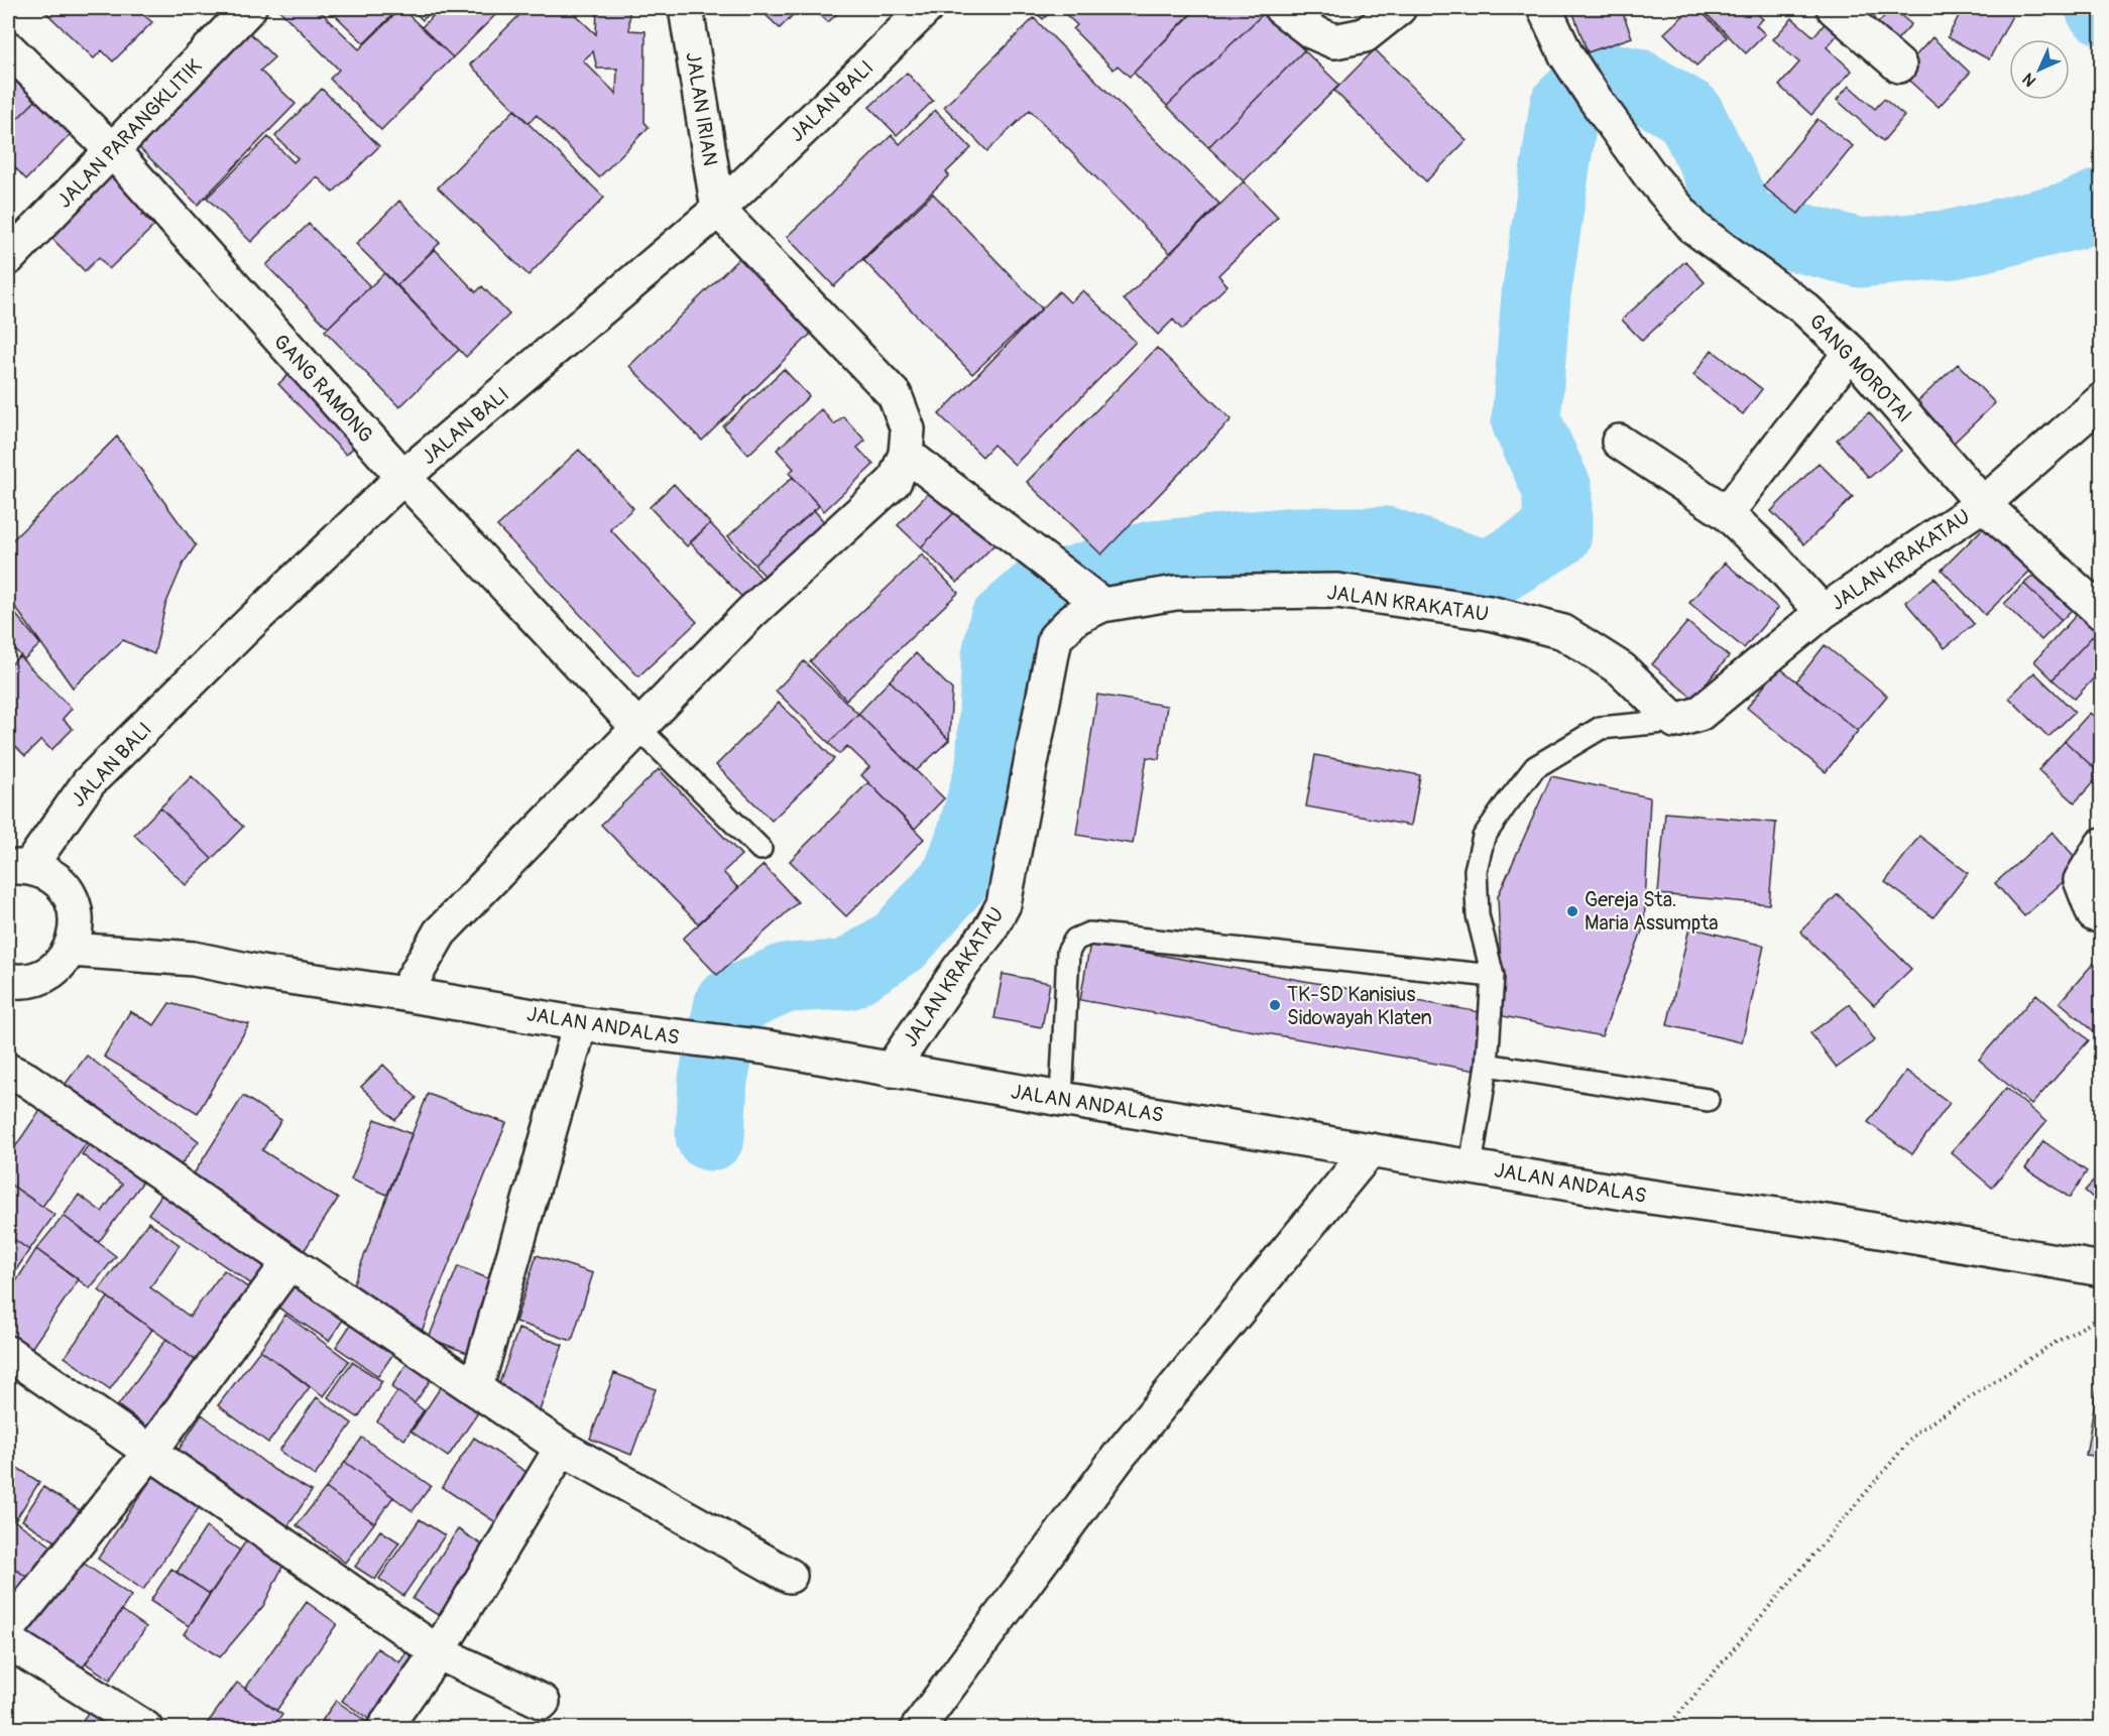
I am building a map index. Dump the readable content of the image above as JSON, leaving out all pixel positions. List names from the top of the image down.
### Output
{
  "streets": {
    "street": [
      "JALAN BALI",
      "JALAN IRIAN",
      "JALAN PARANGKLITIK",
      "GANG MOROTAI",
      "GANG RAMONG",
      "JALAN KRAKATAU",
      "JALAN ANDALAS"
    ]
  },
  "crossings": [
    ["JALAN BALI", "JALAN IRIAN"],
    ["JALAN BALI", "GANG RAMONG"],
    ["JALAN PARANGKLITIK", "GANG RAMONG"],
    ["GANG MOROTAI", "JALAN KRAKATAU"],
    ["JALAN KRAKATAU", "JALAN ANDALAS"]
  ],
  "places": ["Gereja Sta. Maria Assumpta", "TK-SD Kanisius Sidowayah Klaten"],
  "north": "bottom left"
}
